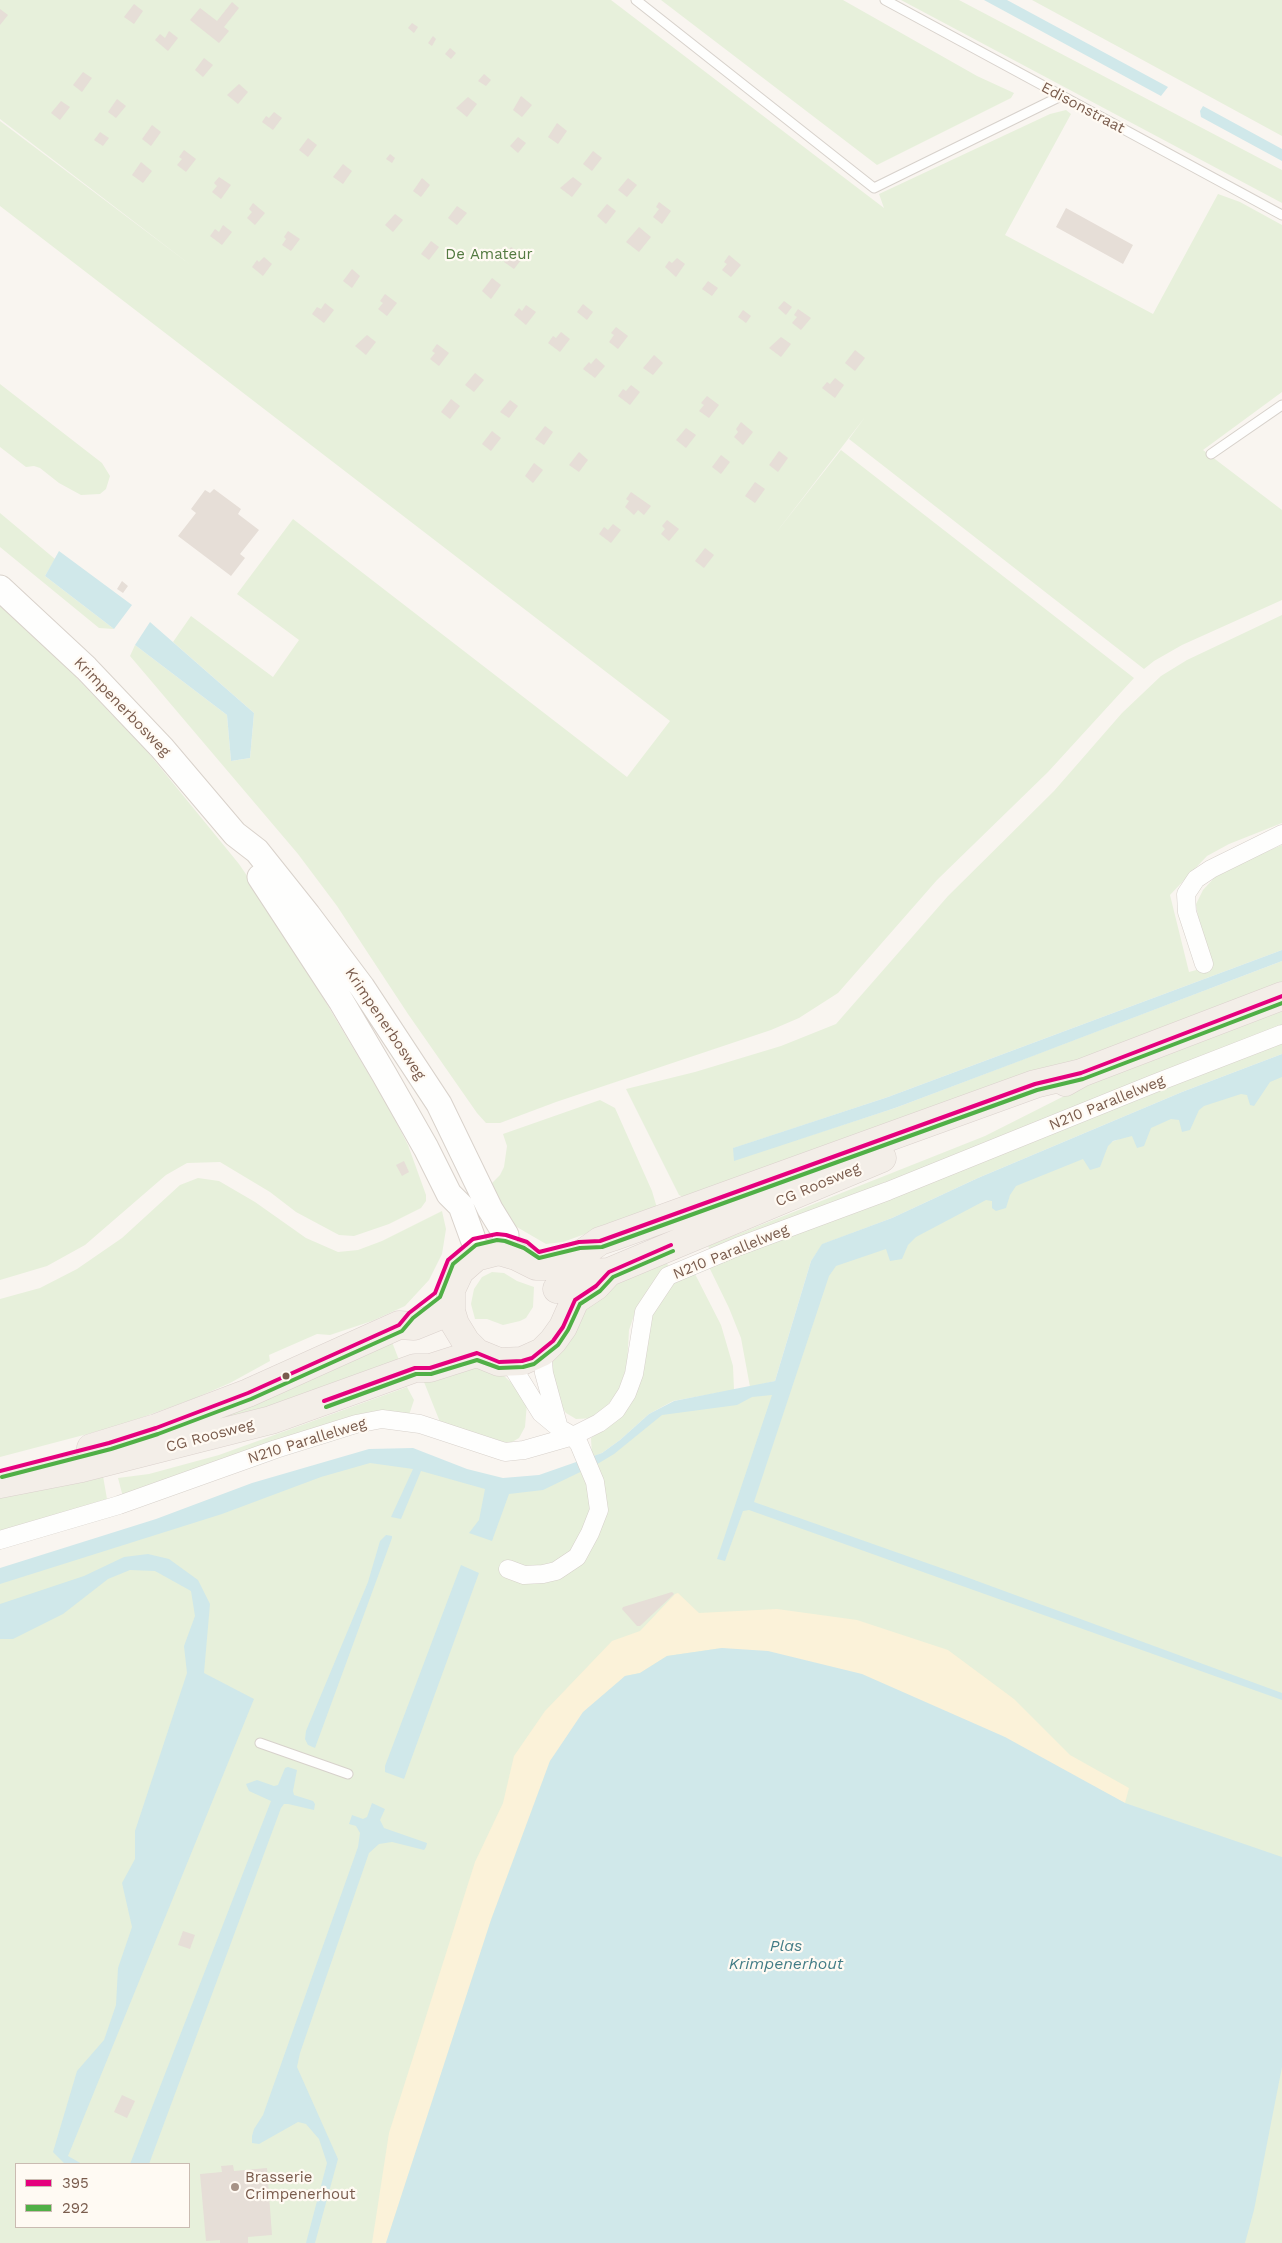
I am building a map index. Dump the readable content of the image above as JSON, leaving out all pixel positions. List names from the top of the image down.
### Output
{
  "streets": {
    "main road": ["Krimpenerbosweg", "CG Roosweg"],
    "street": ["N210 Parallelweg"],
    "lane": ["Edisonstraat"]
  },
  "water": ["Plas Krimpenerhout"],
  "parks": ["De Amateur"],
  "places": ["Brasserie Crimpenerhout"],
  "lines": ["transit line 395", "transit line 292"],
  "legend": ["395", "292"]
}
